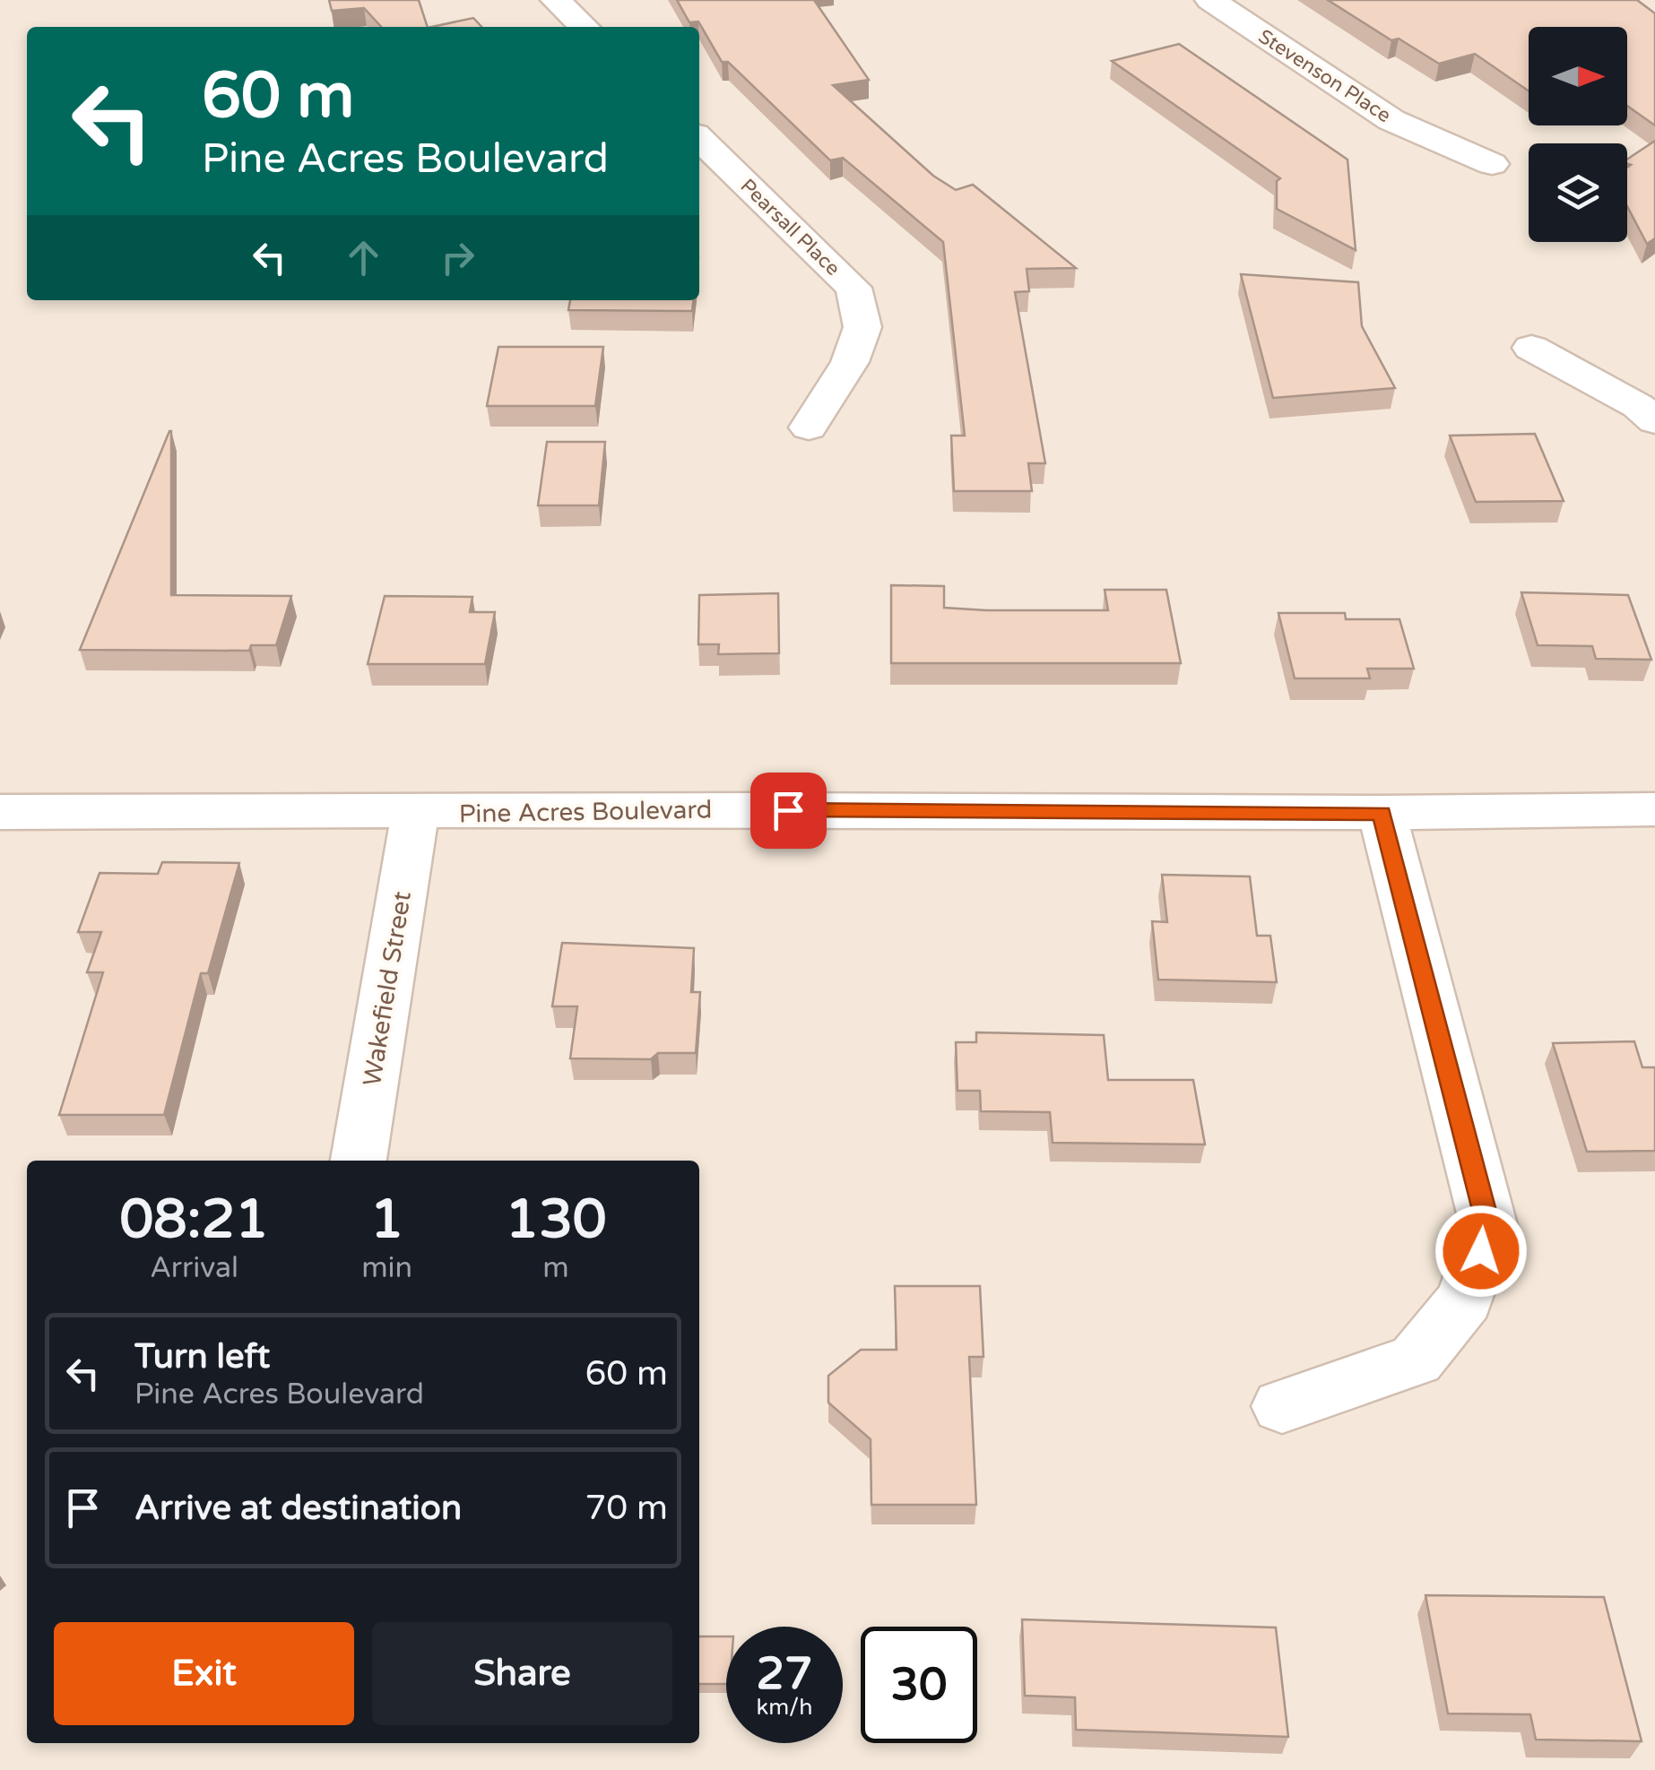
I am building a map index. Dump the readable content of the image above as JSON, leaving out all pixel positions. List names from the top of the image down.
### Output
{
  "streets": {
    "street": [
      "Stevenson Place",
      "Pearsall Place",
      "Pine Acres Boulevard",
      "Wakefield Street"
    ]
  },
  "crossings": [
    ["Pine Acres Boulevard", "Wakefield Street"]
  ],
  "north": "right",
  "page": {
    "turn": ["60 m", "Pine Acres Boulevard"],
    "eta": [
      "08:21",
      "Arrival",
      "1",
      "min",
      "130",
      "m"
    ],
    "list": [
      {
        "name": "Turn left",
        "note": "Pine Acres Boulevard",
        "value": "60 m"
      },
      {
        "name": "Arrive at destination",
        "value": "70 m"
      }
    ],
    "buttons": ["Exit", "Share"],
    "speed": "27 km/h",
    "limit": "30"
  }
}
